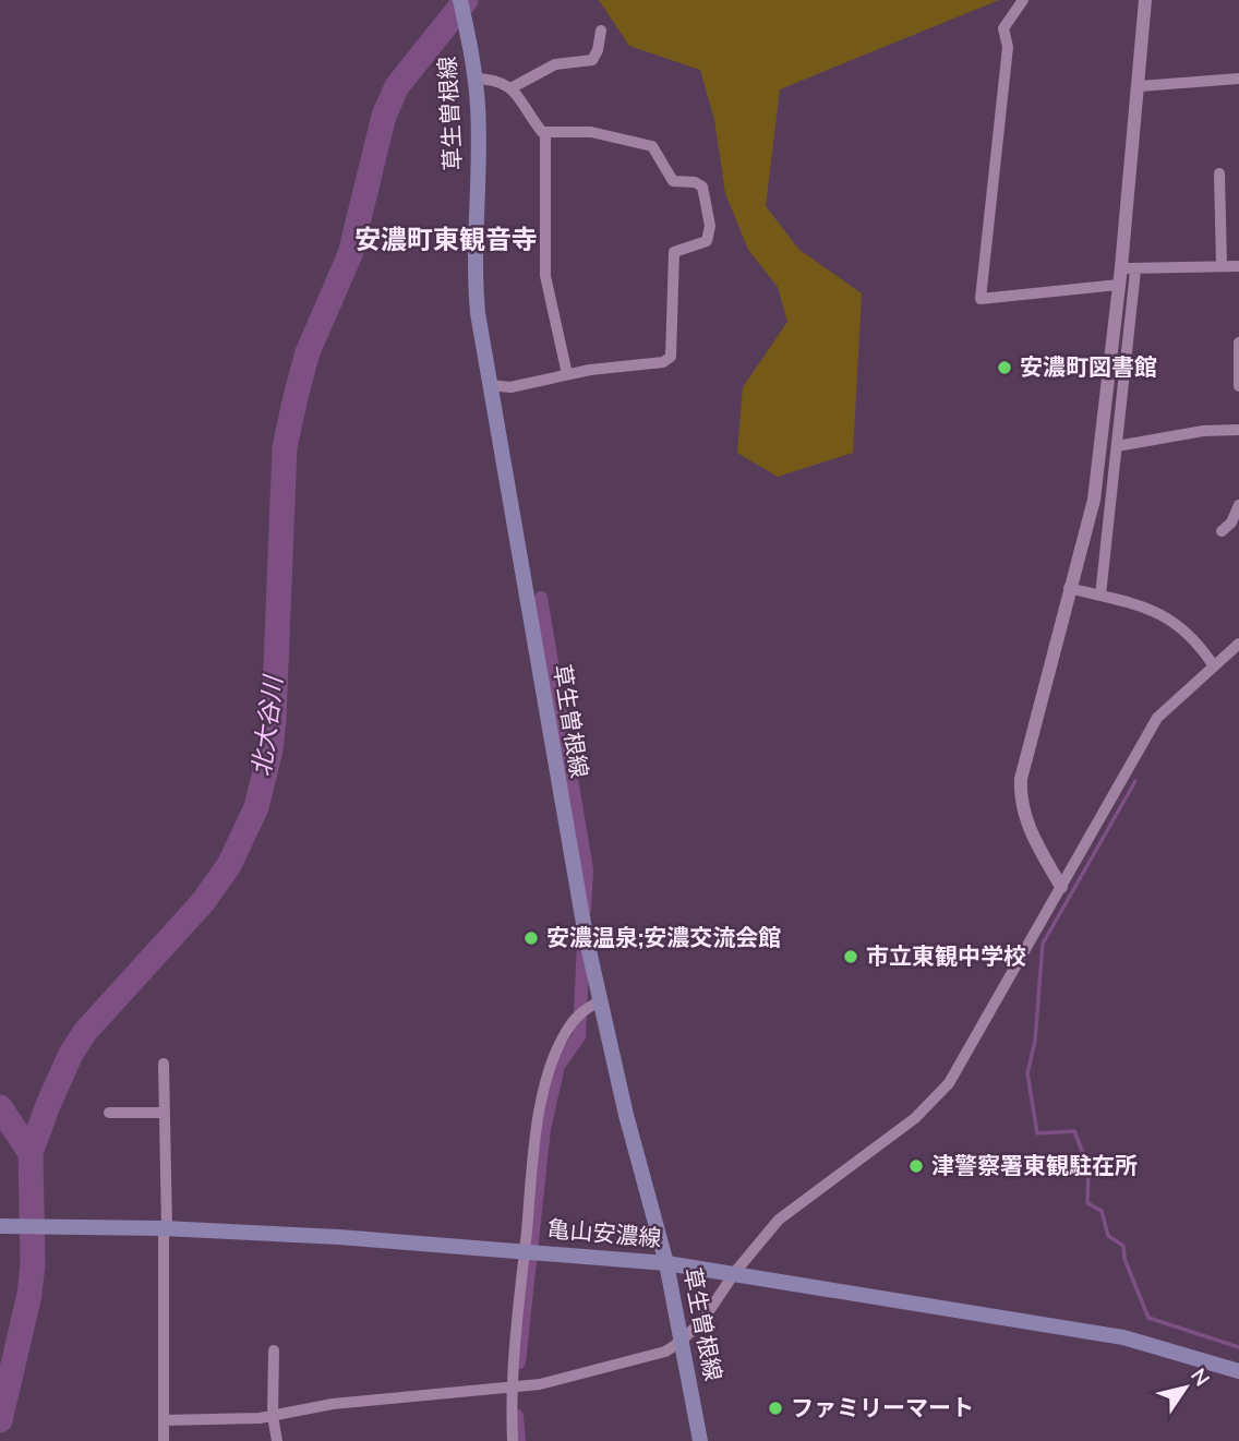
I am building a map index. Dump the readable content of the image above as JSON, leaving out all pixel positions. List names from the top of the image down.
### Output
{
  "streets": {
    "main road": ["草生曽根線", "亀山安濃線"]
  },
  "crossings": [
    ["草生曽根線", "亀山安濃線"]
  ],
  "districts": ["安濃町東観音寺"],
  "water": ["北大谷川"],
  "places": [
    "安濃町図書館",
    "安濃温泉;安濃交流会館",
    "市立東観中学校",
    "津警察署東観駐在所",
    "ファミリーマート"
  ],
  "north": "top right"
}
